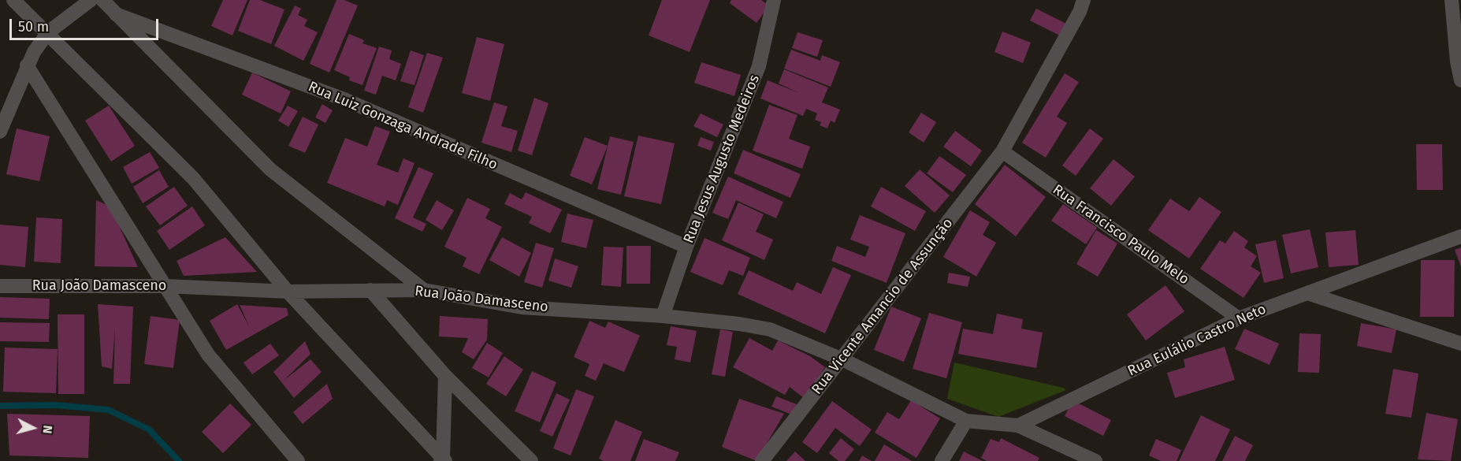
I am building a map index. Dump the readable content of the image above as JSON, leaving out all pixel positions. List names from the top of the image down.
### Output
{
  "streets": {
    "street": [
      "Rua Luiz Gonzaga Andrade Filho",
      "Rua Jesus Augusto Medeiros",
      "Rua Francisco Paulo Melo",
      "Rua João Damasceno",
      "Rua Vicente Amancio de Assunção",
      "Rua Eulálio Castro Neto"
    ]
  },
  "crossings": [
    ["Rua Luiz Gonzaga Andrade Filho", "Rua Jesus Augusto Medeiros"],
    ["Rua Jesus Augusto Medeiros", "Rua João Damasceno"],
    ["Rua Francisco Paulo Melo", "Rua Vicente Amancio de Assunção"],
    ["Rua Francisco Paulo Melo", "Rua Eulálio Castro Neto"],
    ["Rua João Damasceno", "Rua Vicente Amancio de Assunção"]
  ],
  "scale_bar": "50 m",
  "north": "right"
}
